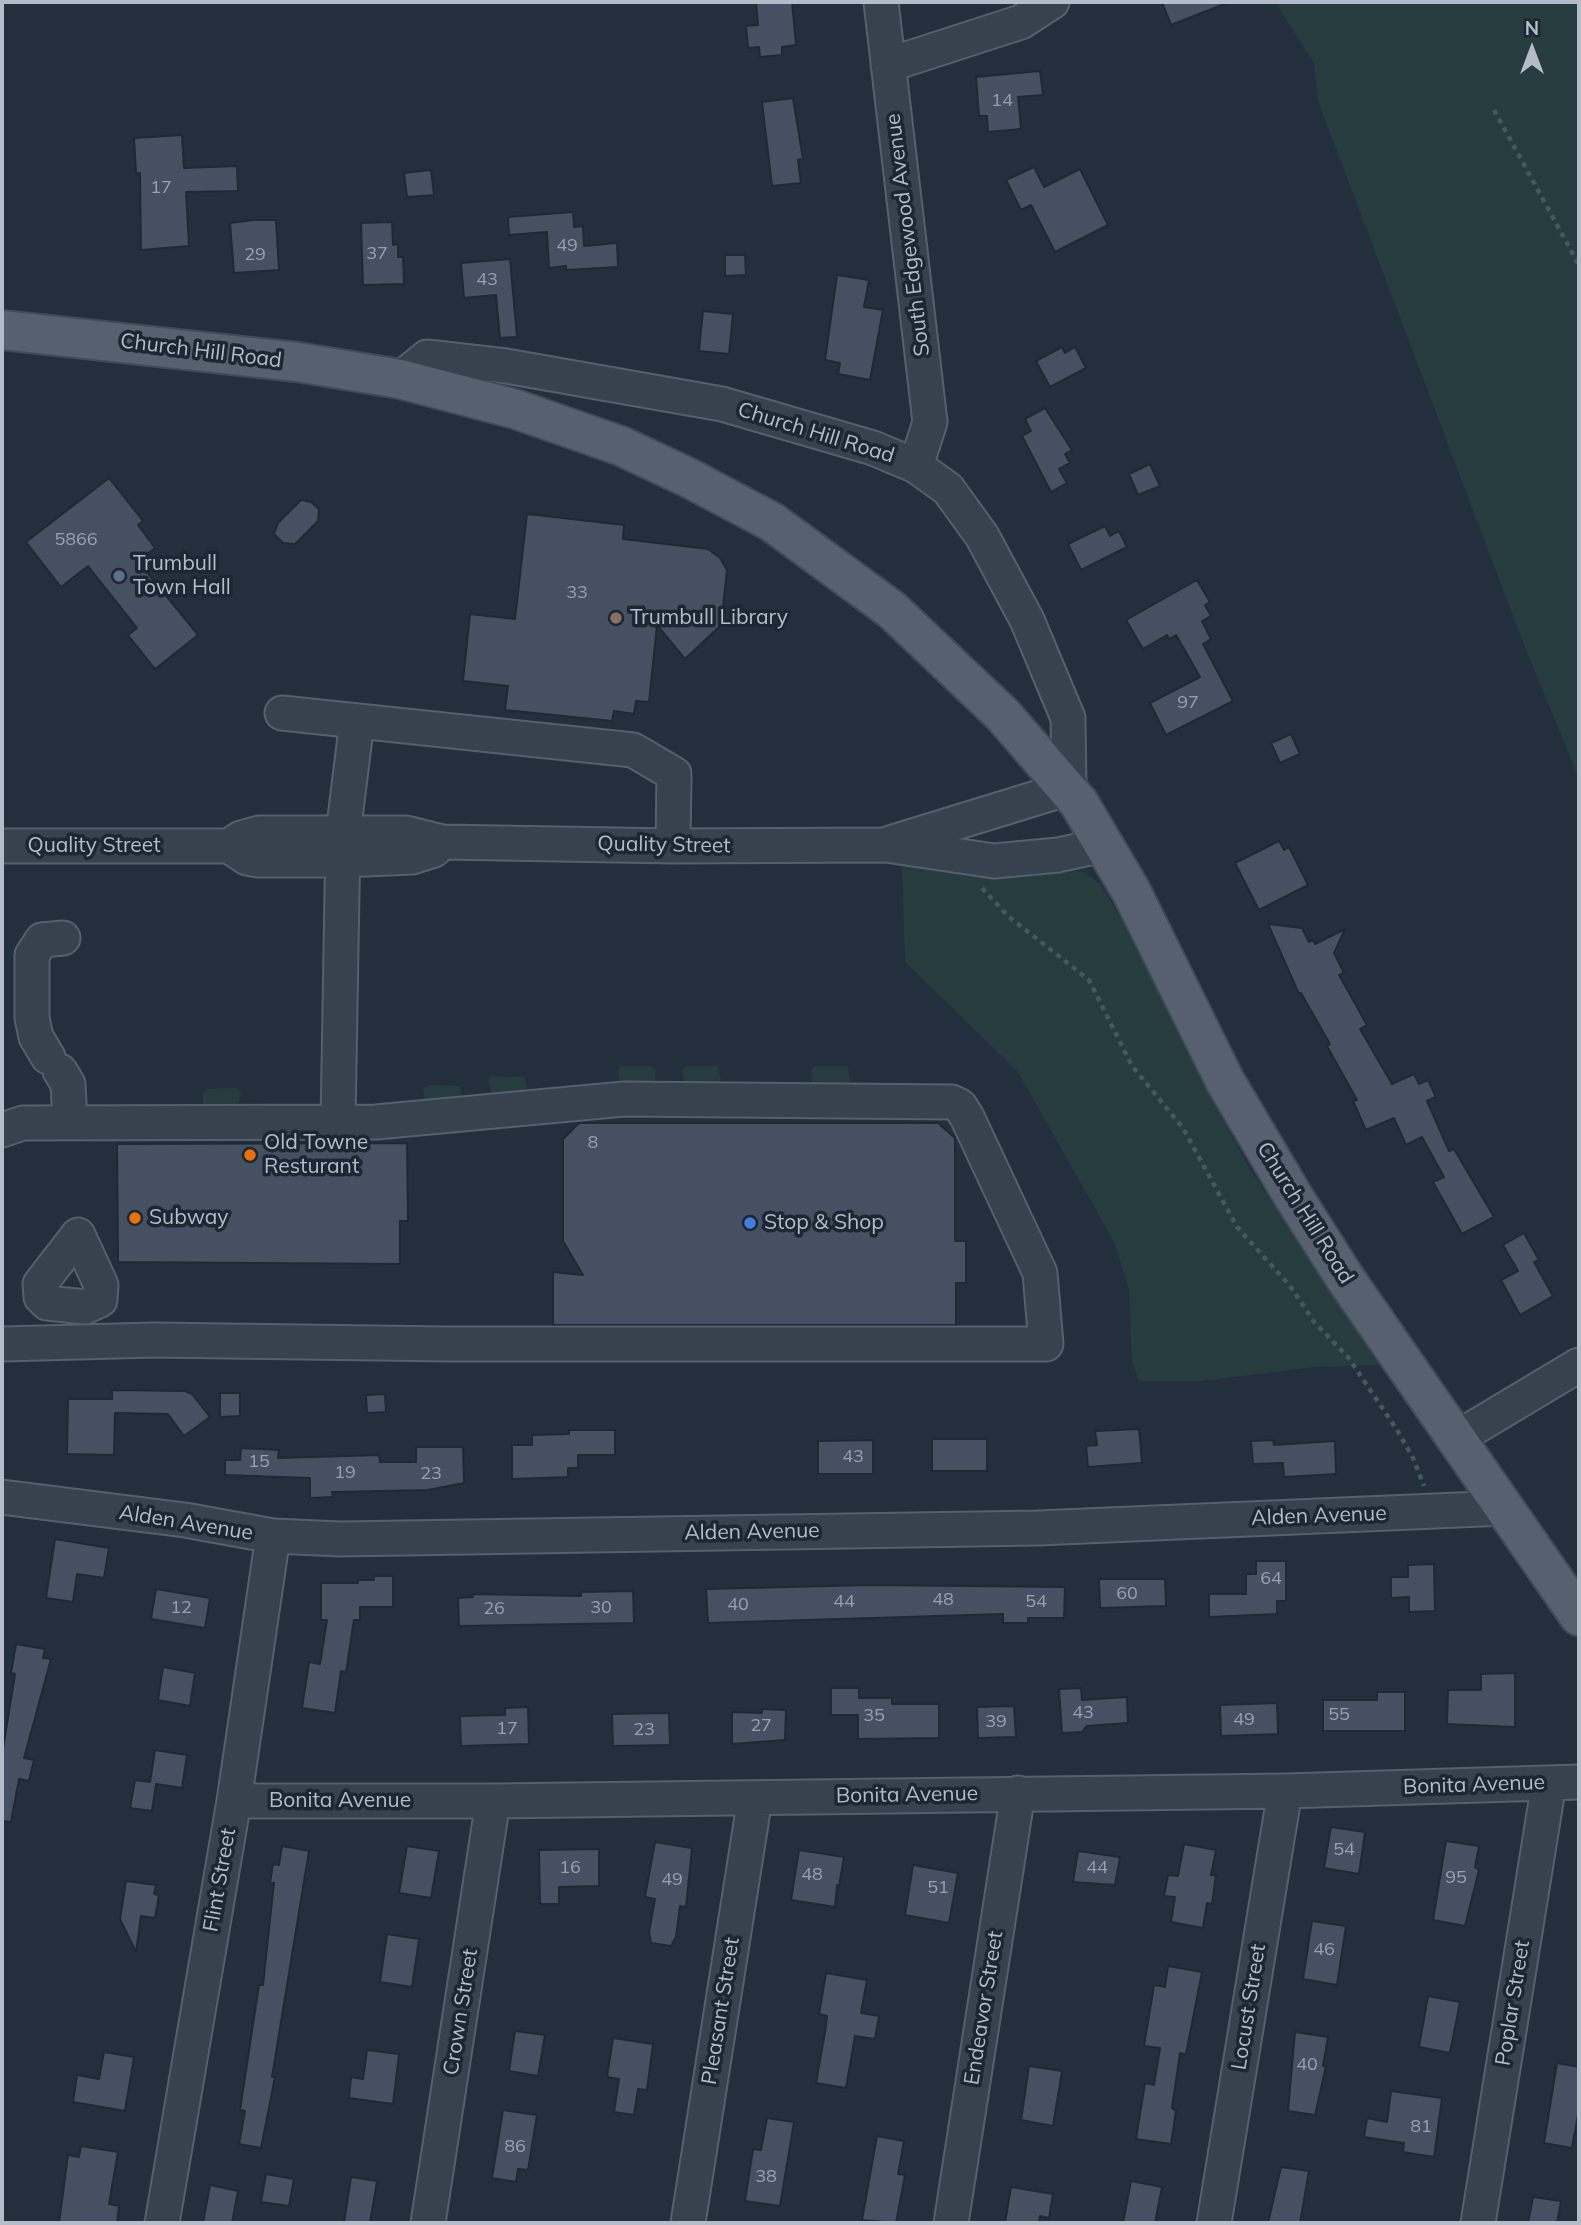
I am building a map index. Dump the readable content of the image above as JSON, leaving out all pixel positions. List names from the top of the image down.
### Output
{
  "streets": {
    "main road": ["Church Hill Road"],
    "street": [
      "South Edgewood Avenue",
      "Quality Street",
      "Alden Avenue",
      "Bonita Avenue",
      "Flint Street",
      "Poplar Street",
      "Locust Street",
      "Endeavor Street",
      "Pleasant Street",
      "Crown Street"
    ]
  },
  "crossings": [
    ["South Edgewood Avenue", "Church Hill Road"],
    ["Church Hill Road", "Quality Street"],
    ["Church Hill Road", "Alden Avenue"],
    ["Alden Avenue", "Flint Street"],
    ["Bonita Avenue", "Flint Street"],
    ["Bonita Avenue", "Poplar Street"],
    ["Bonita Avenue", "Locust Street"],
    ["Bonita Avenue", "Endeavor Street"],
    ["Bonita Avenue", "Pleasant Street"],
    ["Bonita Avenue", "Crown Street"]
  ],
  "places": [
    "Trumbull Town Hall",
    "Trumbull Library",
    "Old Towne Resturant",
    "Subway",
    "Stop & Shop"
  ],
  "house_numbers": [
    "14",
    "17",
    "49",
    "37",
    "29",
    "43",
    "5866",
    "33",
    "97",
    "8",
    "43",
    "15",
    "19",
    "23",
    "64",
    "60",
    "48",
    "44",
    "54",
    "40",
    "12",
    "30",
    "26",
    "43",
    "55",
    "35",
    "49",
    "39",
    "27",
    "17",
    "23",
    "54",
    "16",
    "44",
    "48",
    "95",
    "49",
    "51",
    "46",
    "40",
    "81",
    "86",
    "38"
  ],
  "north": "top"
}
